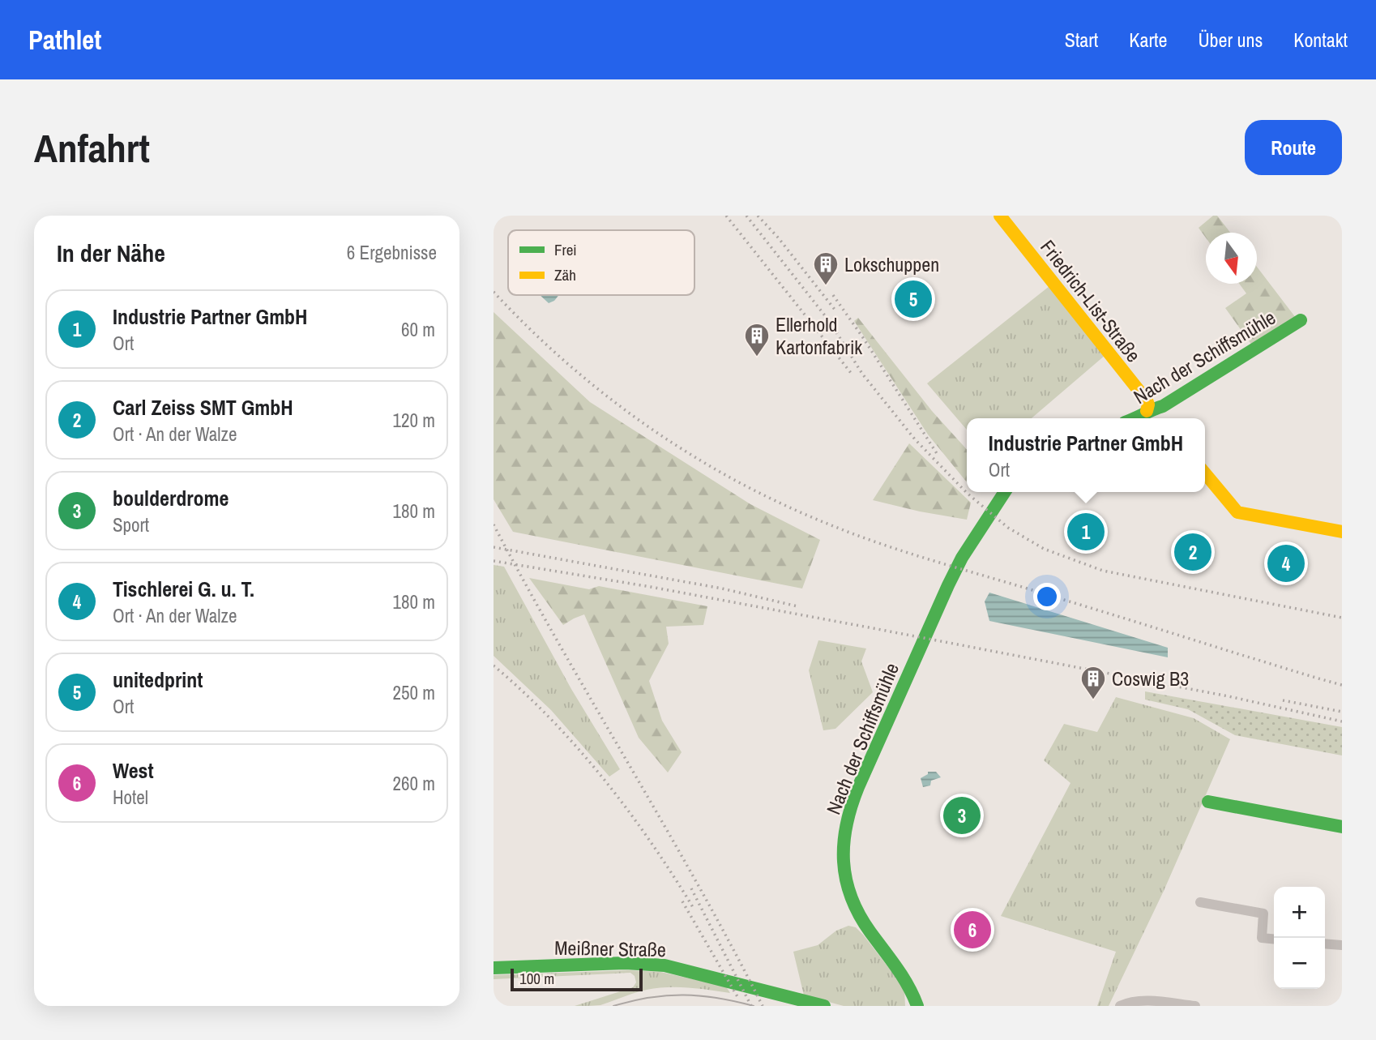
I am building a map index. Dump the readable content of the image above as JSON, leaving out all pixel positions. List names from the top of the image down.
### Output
{
  "streets": {
    "street": ["Friedrich-List-Straße", "Nach der Schiffsmühle", "Meißner Straße"]
  },
  "crossings": [
    ["Friedrich-List-Straße", "Nach der Schiffsmühle"]
  ],
  "places": {
    "building": ["Lokschuppen", "Ellerhold Kartonfabrik", "Coswig B3"]
  },
  "legend": ["Frei", "Zäh"],
  "scale_bar": "100 m",
  "north": "bottom",
  "page": {
    "header": "Pathlet",
    "nav": [
      "Start",
      "Karte",
      "Über uns",
      "Kontakt"
    ],
    "buttons": "Route",
    "title": "Anfahrt",
    "heading": ["In der Nähe", "6 Ergebnisse"],
    "pins": [
      "5",
      "1",
      "2",
      "4",
      "3",
      "6"
    ],
    "list": [
      {
        "mark": "1",
        "name": "Industrie Partner GmbH",
        "note": "Ort",
        "value": "60 m"
      },
      {
        "mark": "2",
        "name": "Carl Zeiss SMT GmbH",
        "note": "Ort · An der Walze",
        "value": "120 m"
      },
      {
        "mark": "3",
        "name": "boulderdrome",
        "note": "Sport",
        "value": "180 m"
      },
      {
        "mark": "4",
        "name": "Tischlerei G. u. T.",
        "note": "Ort · An der Walze",
        "value": "180 m"
      },
      {
        "mark": "5",
        "name": "unitedprint",
        "note": "Ort",
        "value": "250 m"
      },
      {
        "mark": "6",
        "name": "West",
        "note": "Hotel",
        "value": "260 m"
      }
    ],
    "popup": ["Industrie Partner GmbH", "Ort"],
    "map_buttons": ["+", "−"],
    "scale": "100 m"
  }
}
